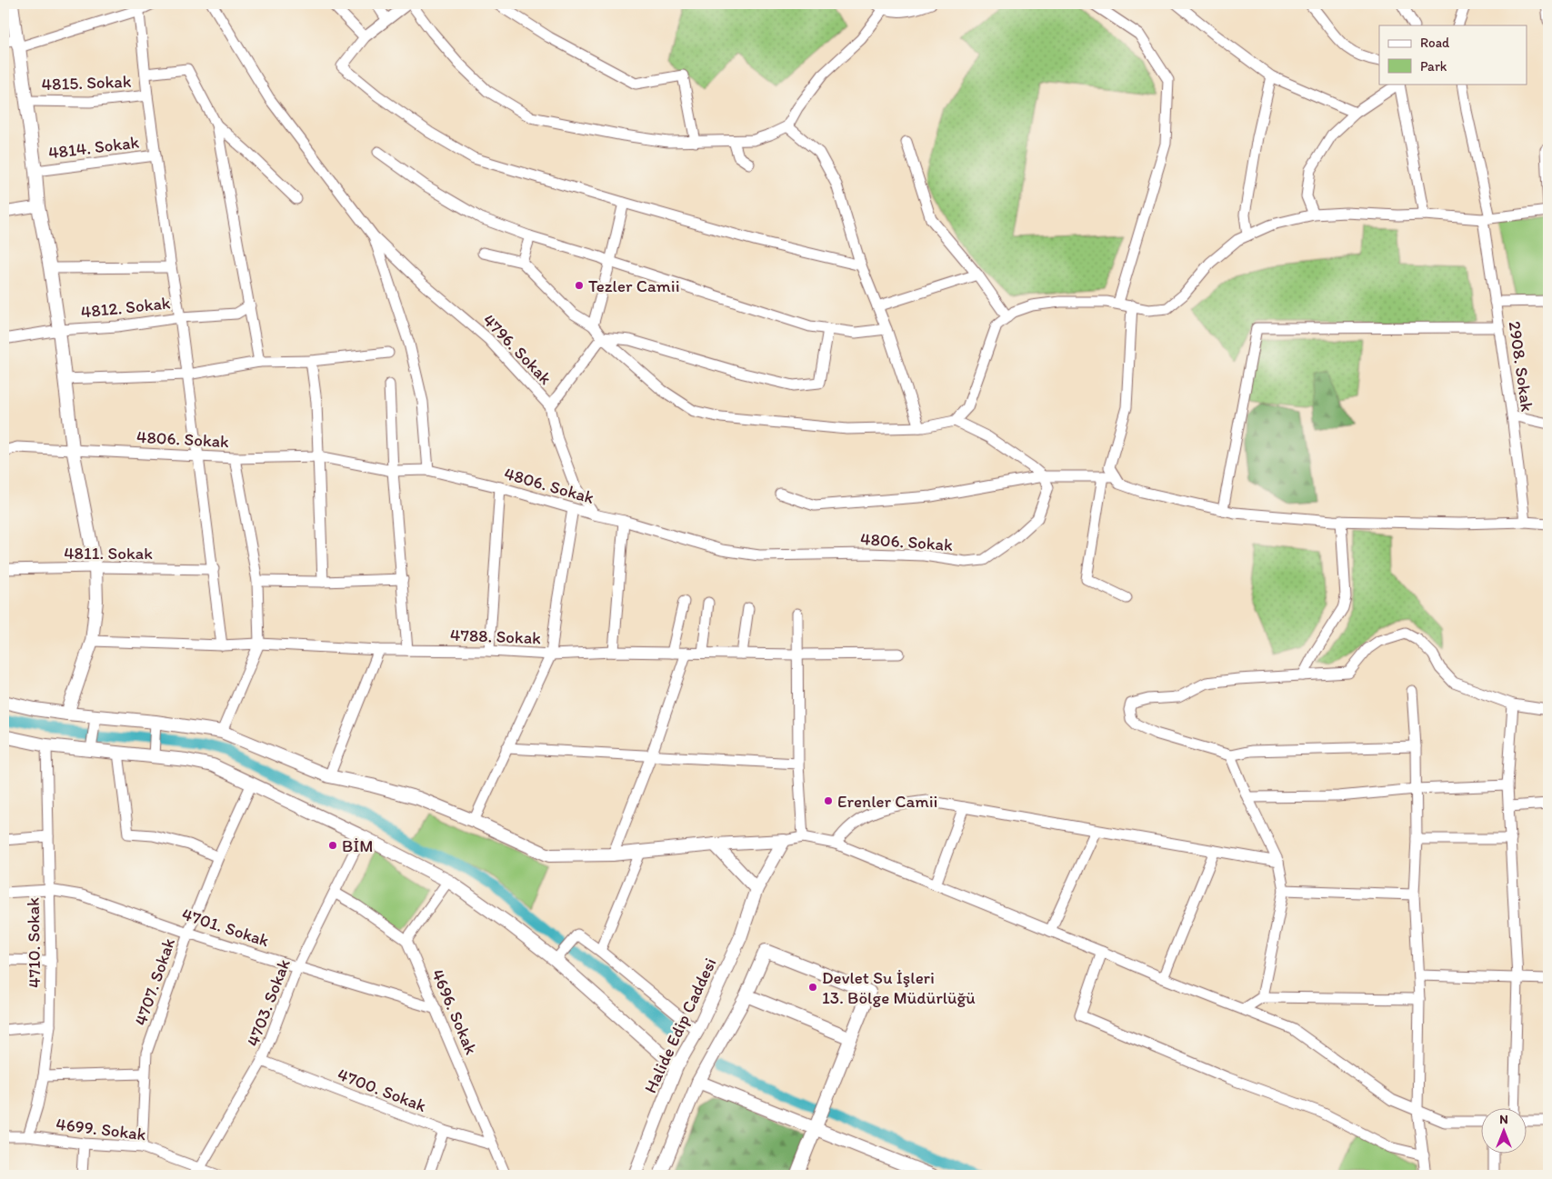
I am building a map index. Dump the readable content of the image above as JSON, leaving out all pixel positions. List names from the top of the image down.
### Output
{
  "streets": {
    "street": [
      "4815. Sokak",
      "4814. Sokak",
      "4812. Sokak",
      "4796. Sokak",
      "2908. Sokak",
      "4806. Sokak",
      "4811. Sokak",
      "4788. Sokak",
      "4701. Sokak",
      "4710. Sokak",
      "4707. Sokak",
      "4703. Sokak",
      "4696. Sokak",
      "Halide Edip Caddesi",
      "4700. Sokak",
      "4699. Sokak"
    ]
  },
  "crossings": [
    ["4796. Sokak", "4806. Sokak"],
    ["4701. Sokak", "4710. Sokak"],
    ["4701. Sokak", "4707. Sokak"],
    ["4701. Sokak", "4703. Sokak"],
    ["4701. Sokak", "4696. Sokak"],
    ["4710. Sokak", "4699. Sokak"],
    ["4707. Sokak", "4699. Sokak"],
    ["4703. Sokak", "4700. Sokak"],
    ["4703. Sokak", "4699. Sokak"],
    ["4696. Sokak", "4700. Sokak"]
  ],
  "places": [
    "Tezler Camii",
    "Erenler Camii",
    "BİM",
    "Devlet Su İşleri 13. Bölge Müdürlüğü"
  ],
  "legend": ["Road", "Park"],
  "north": "top"
}
